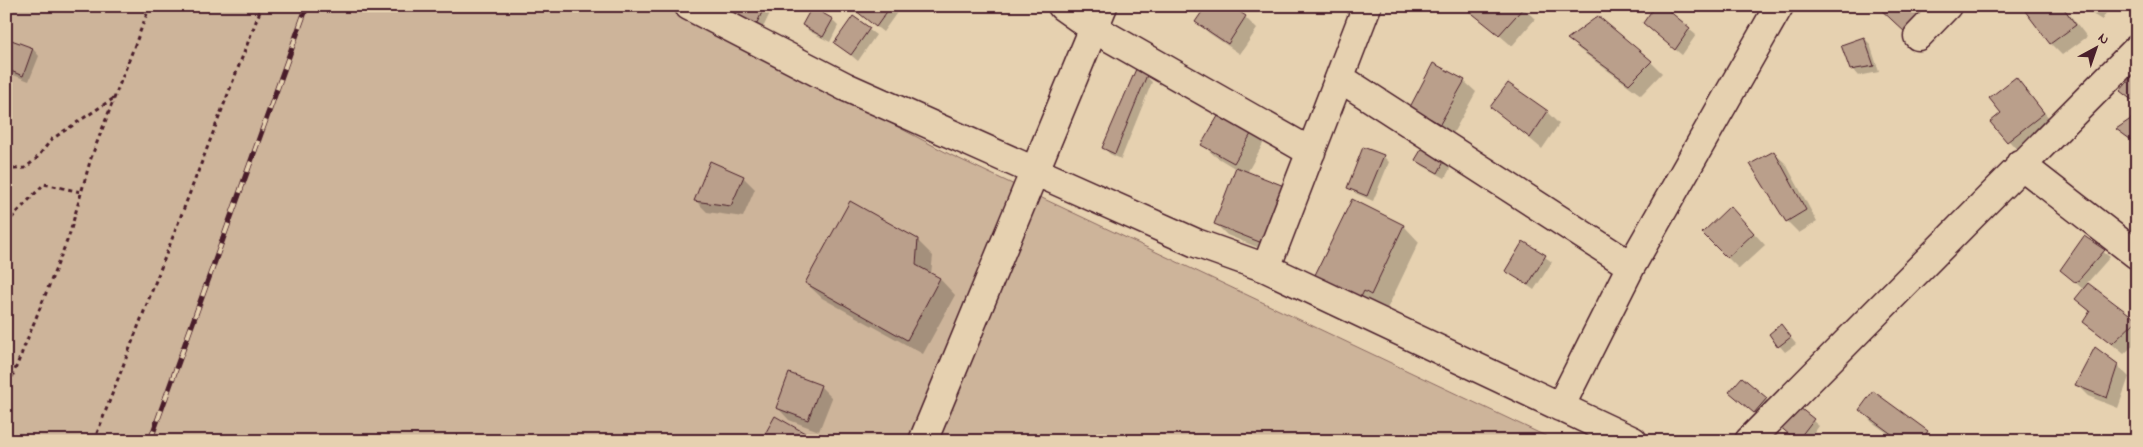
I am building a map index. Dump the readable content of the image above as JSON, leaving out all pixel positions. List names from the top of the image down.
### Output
{
  "north": "top right"
}
